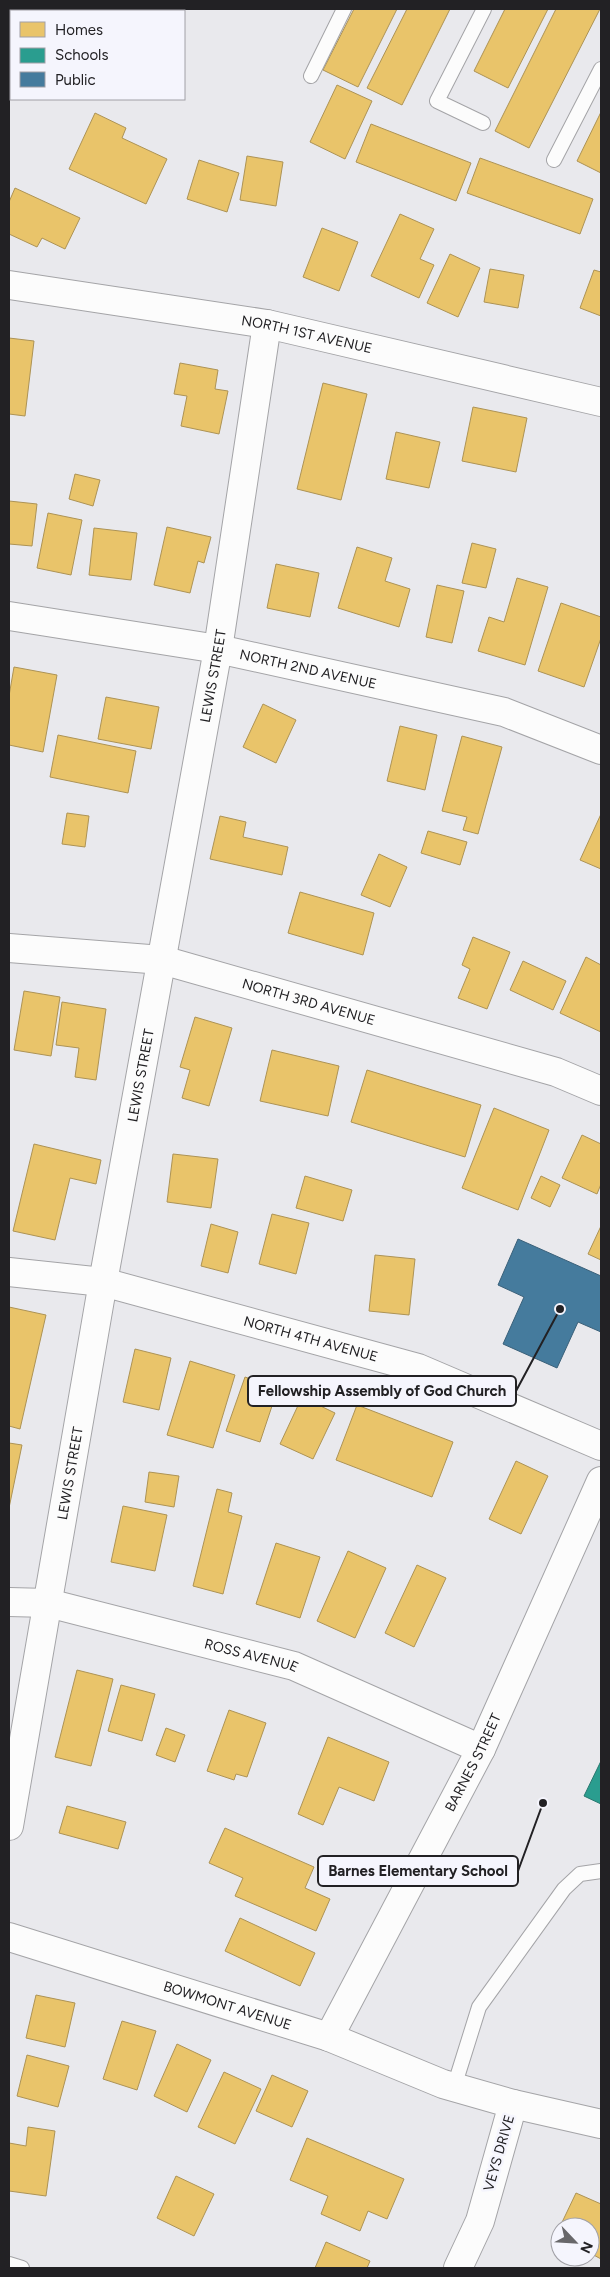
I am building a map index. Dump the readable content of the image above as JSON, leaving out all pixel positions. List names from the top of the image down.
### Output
{
  "streets": {
    "street": [
      "NORTH 1ST AVENUE",
      "NORTH 2ND AVENUE",
      "LEWIS STREET",
      "NORTH 3RD AVENUE",
      "NORTH 4TH AVENUE",
      "ROSS AVENUE",
      "BARNES STREET",
      "BOWMONT AVENUE",
      "VEYS DRIVE"
    ]
  },
  "crossings": [
    ["NORTH 1ST AVENUE", "LEWIS STREET"],
    ["NORTH 2ND AVENUE", "LEWIS STREET"],
    ["LEWIS STREET", "NORTH 3RD AVENUE"],
    ["LEWIS STREET", "NORTH 4TH AVENUE"],
    ["LEWIS STREET", "ROSS AVENUE"],
    ["ROSS AVENUE", "BARNES STREET"],
    ["BARNES STREET", "BOWMONT AVENUE"],
    ["BOWMONT AVENUE", "VEYS DRIVE"]
  ],
  "places": ["Fellowship Assembly of God Church", "Barnes Elementary School"],
  "legend": ["Homes", "Schools", "Public"],
  "north": "bottom right"
}
